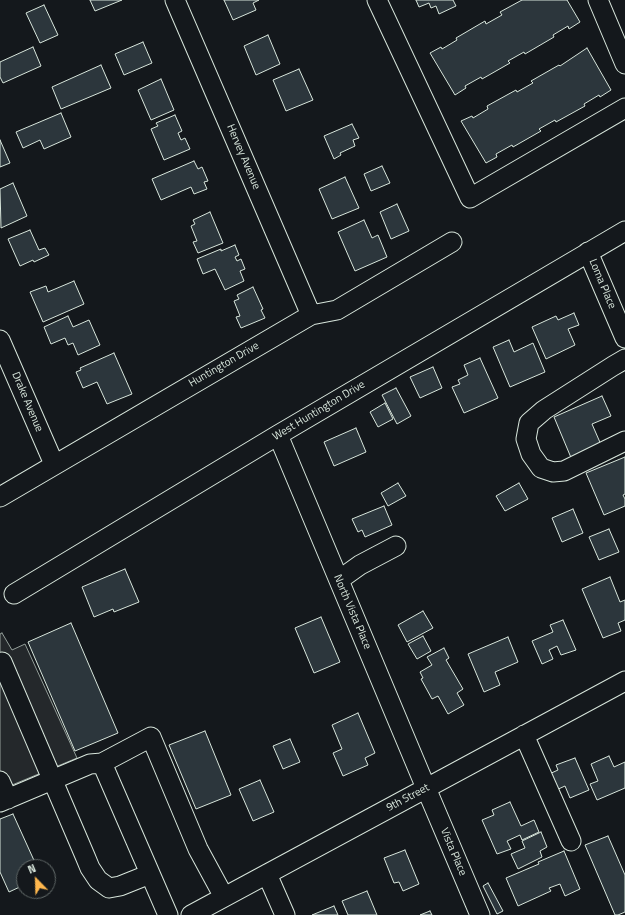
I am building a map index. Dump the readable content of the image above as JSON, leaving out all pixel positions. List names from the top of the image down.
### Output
{
  "streets": {
    "street": [
      "Hervey Avenue",
      "Loma Place",
      "Huntington Drive",
      "Drake Avenue",
      "West Huntington Drive",
      "North Vista Place",
      "9th Street",
      "Vista Place"
    ]
  },
  "crossings": [
    ["Hervey Avenue", "Huntington Drive"],
    ["Loma Place", "West Huntington Drive"],
    ["Huntington Drive", "Drake Avenue"],
    ["West Huntington Drive", "North Vista Place"],
    ["North Vista Place", "9th Street"],
    ["North Vista Place", "Vista Place"],
    ["9th Street", "Vista Place"]
  ],
  "north": "top left"
}
